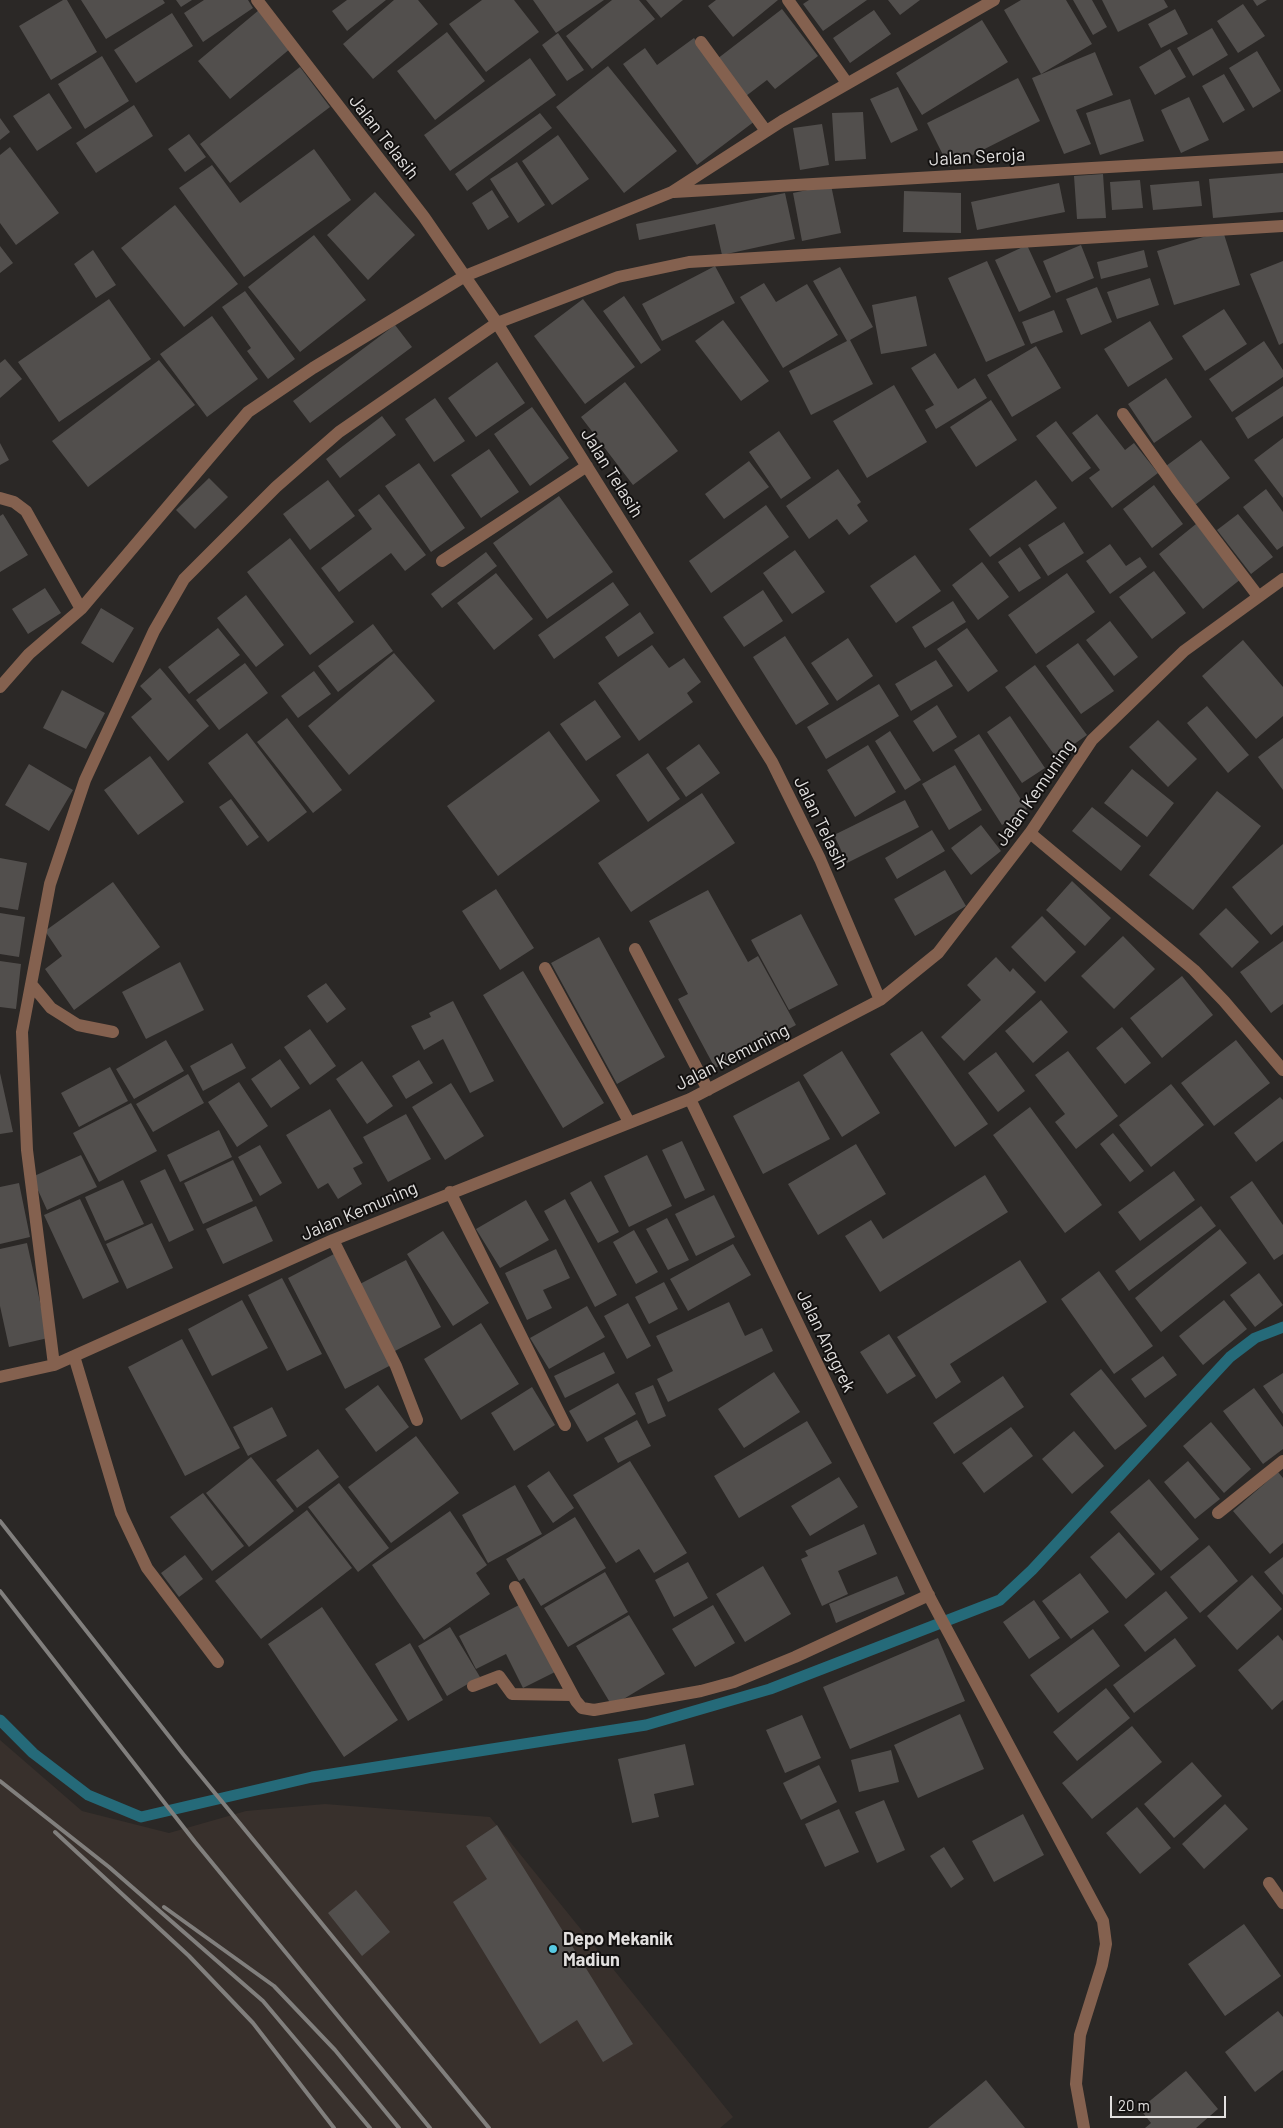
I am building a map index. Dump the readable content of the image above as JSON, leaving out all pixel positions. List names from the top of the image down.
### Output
{
  "streets": {
    "street": [
      "Jalan Telasih",
      "Jalan Seroja",
      "Jalan Kemuning",
      "Jalan Anggrek"
    ]
  },
  "crossings": [
    ["Jalan Telasih", "Jalan Kemuning"],
    ["Jalan Kemuning", "Jalan Anggrek"]
  ],
  "places": ["Depo Mekanik Madiun"],
  "scale_bar": "20 m"
}
